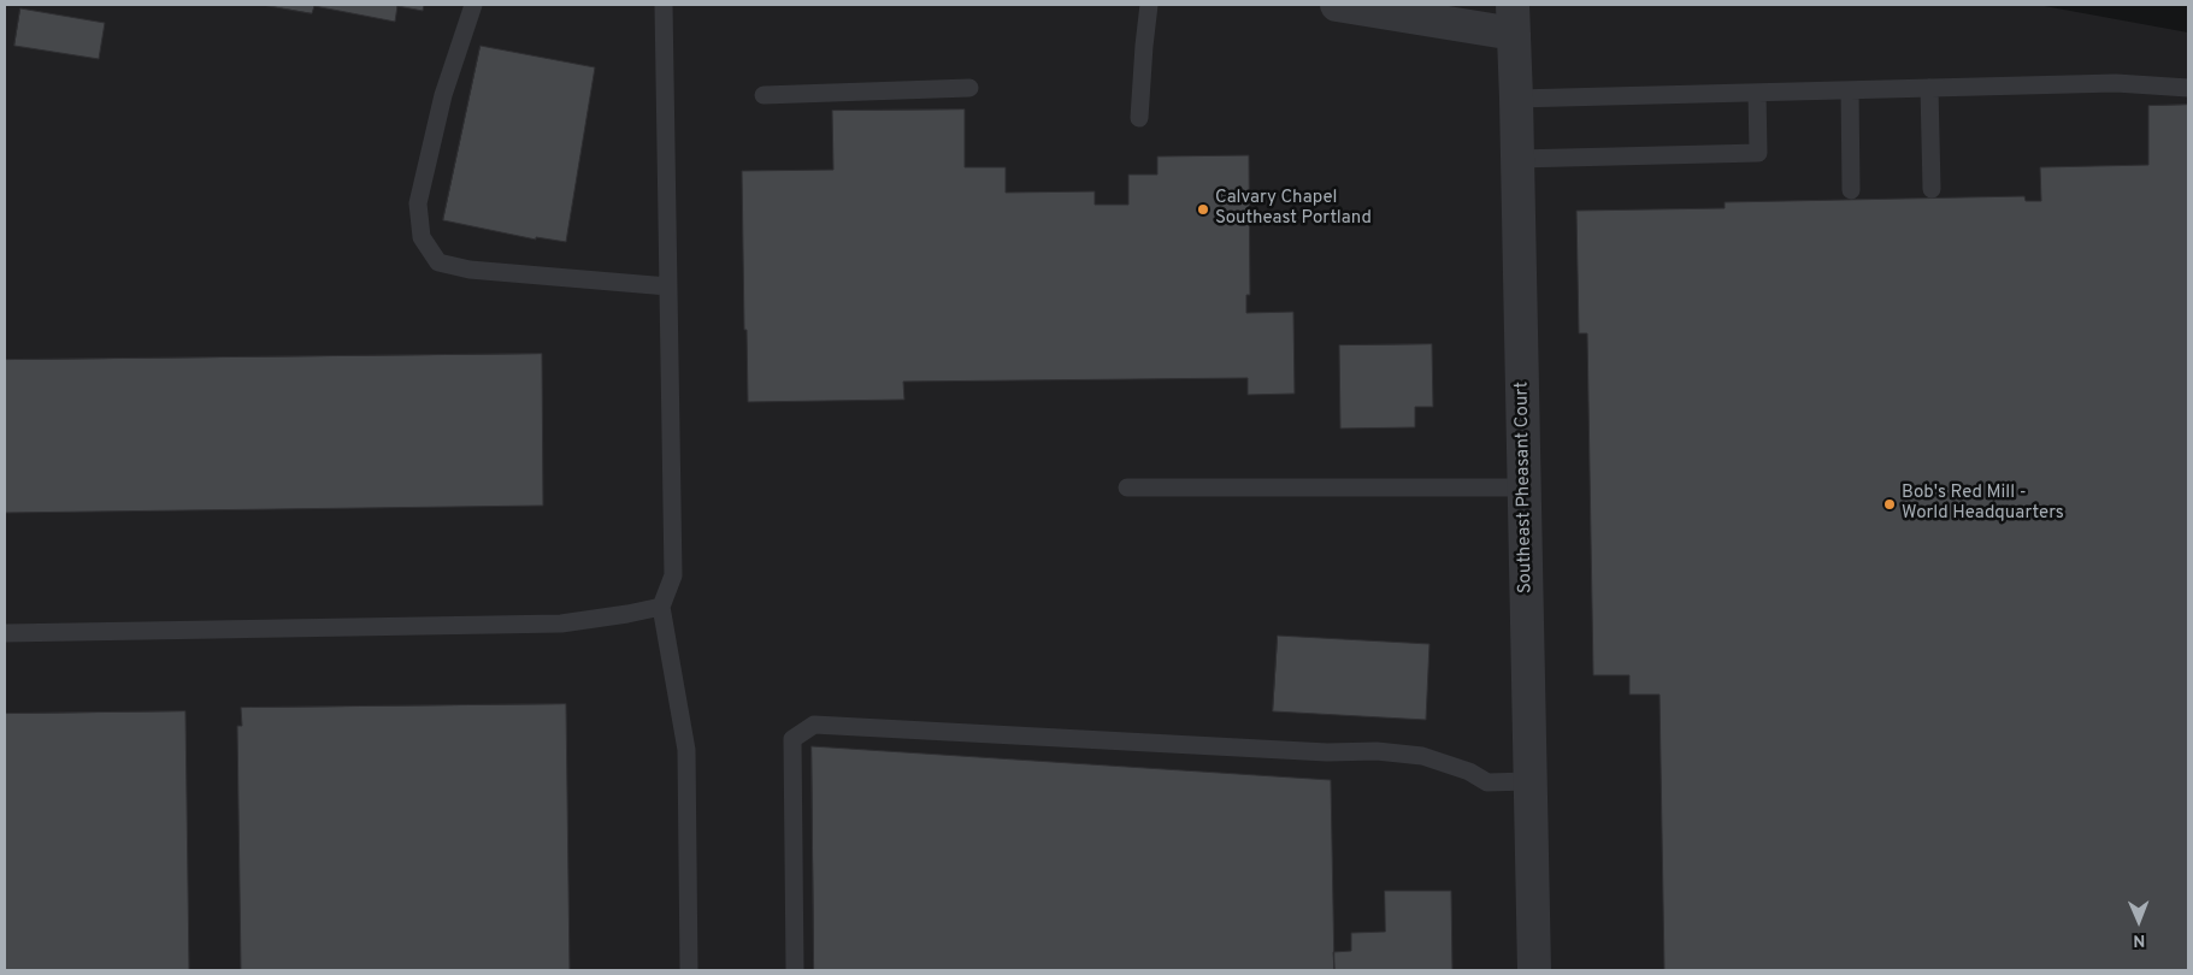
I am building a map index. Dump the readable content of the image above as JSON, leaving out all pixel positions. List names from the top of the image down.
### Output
{
  "streets": {
    "street": ["Southeast Pheasant Court"]
  },
  "places": ["Calvary Chapel Southeast Portland", "Bob's Red Mill - World Headquarters"],
  "north": "bottom"
}
